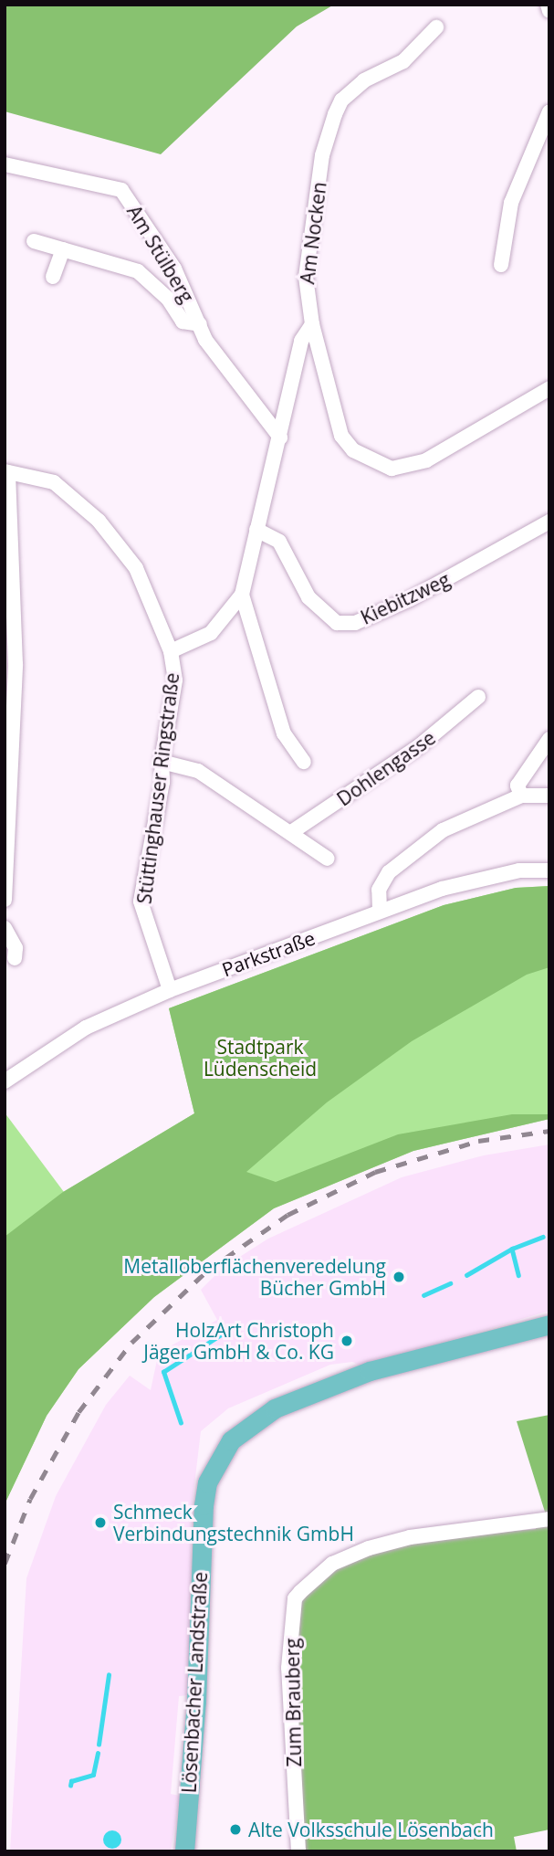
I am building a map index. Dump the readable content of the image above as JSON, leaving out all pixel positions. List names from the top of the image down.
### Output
{
  "streets": {
    "main road": ["Lösenbacher Landstraße"],
    "street": [
      "Am Nocken",
      "Am Stülberg",
      "Kiebitzweg",
      "Dohlengasse",
      "Stüttinghauser Ringstraße",
      "Parkstraße",
      "Zum Brauberg"
    ]
  },
  "crossings": [
    ["Stüttinghauser Ringstraße", "Parkstraße"]
  ],
  "parks": ["Stadtpark Lüdenscheid"],
  "places": [
    "Metalloberflächenveredelung Bücher GmbH",
    "HolzArt Christoph Jäger GmbH & Co. KG",
    "Schmeck Verbindungstechnik GmbH",
    "Alte Volksschule Lösenbach"
  ]
}
